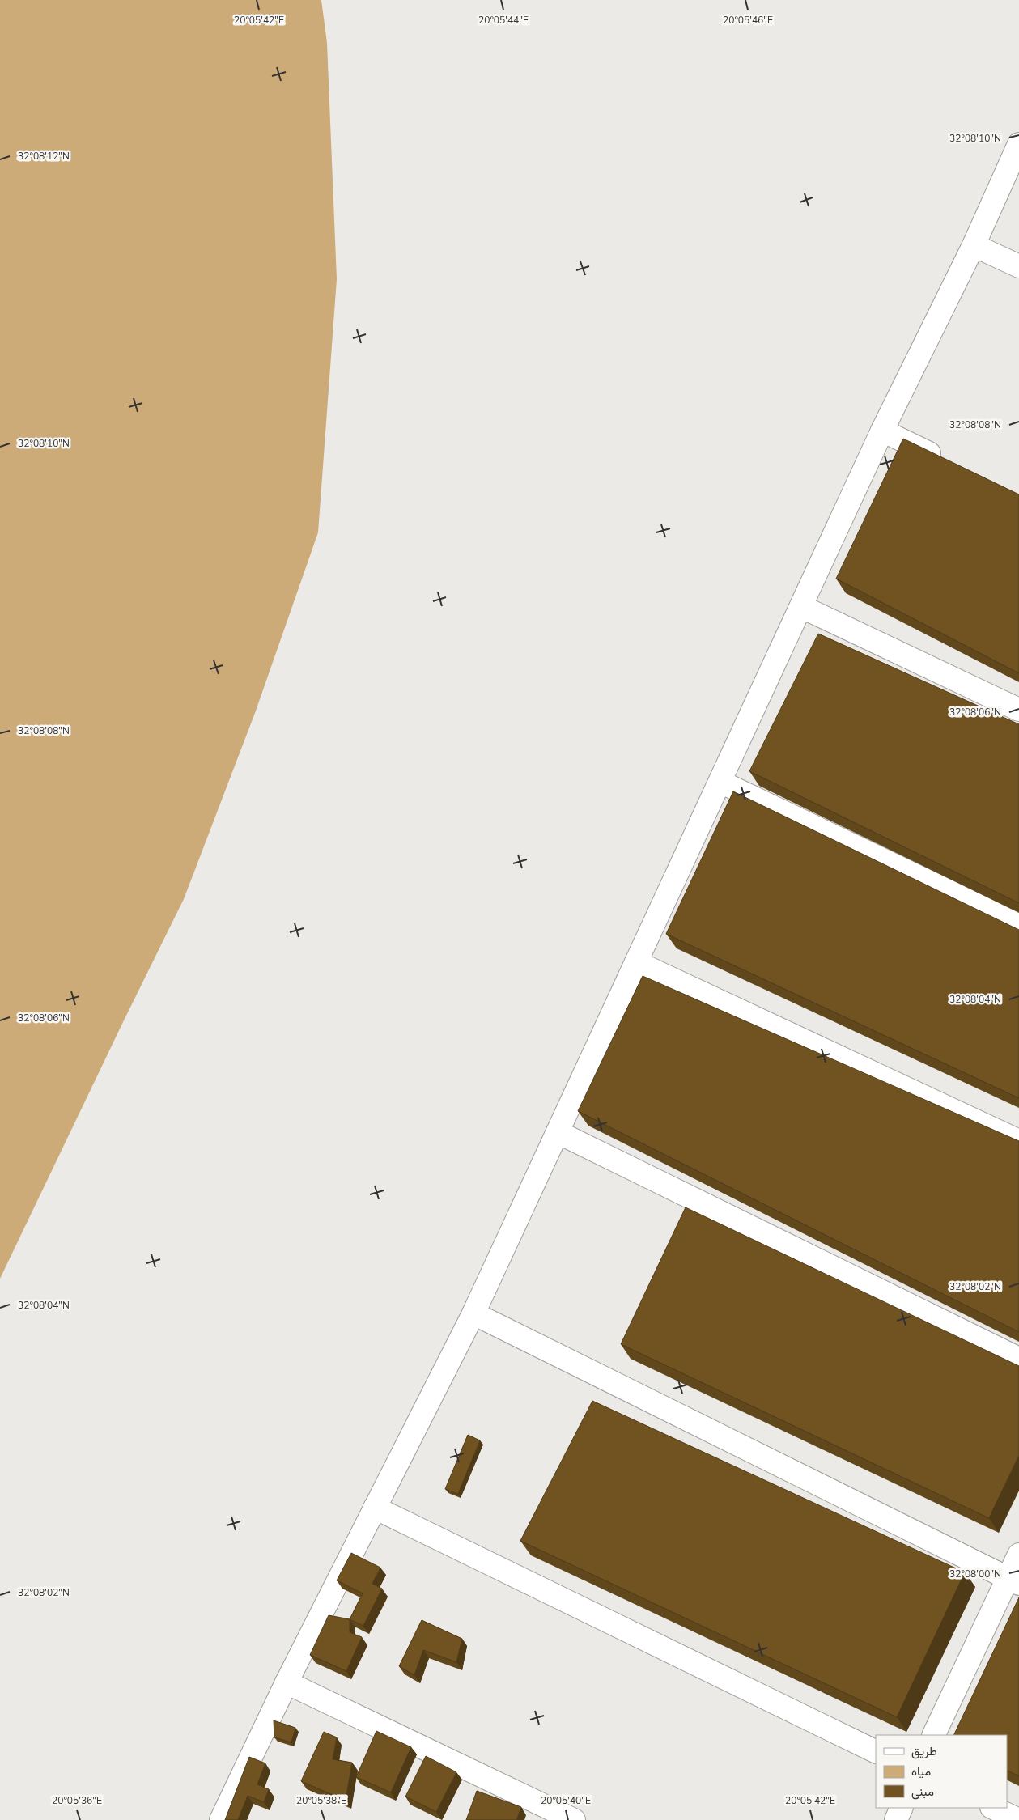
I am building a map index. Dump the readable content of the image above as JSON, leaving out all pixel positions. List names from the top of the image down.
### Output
{
  "legend": ["طريق", "مياه", "مبنى"],
  "coordinates": [
    "20°05'42\"E",
    "20°05'44\"E",
    "20°05'46\"E",
    "32°08'10\"N",
    "32°08'12\"N",
    "32°08'08\"N",
    "32°08'06\"N",
    "32°08'04\"N",
    "32°08'02\"N",
    "32°08'00\"N",
    "20°05'36\"E",
    "20°05'38\"E",
    "20°05'40\"E"
  ]
}
